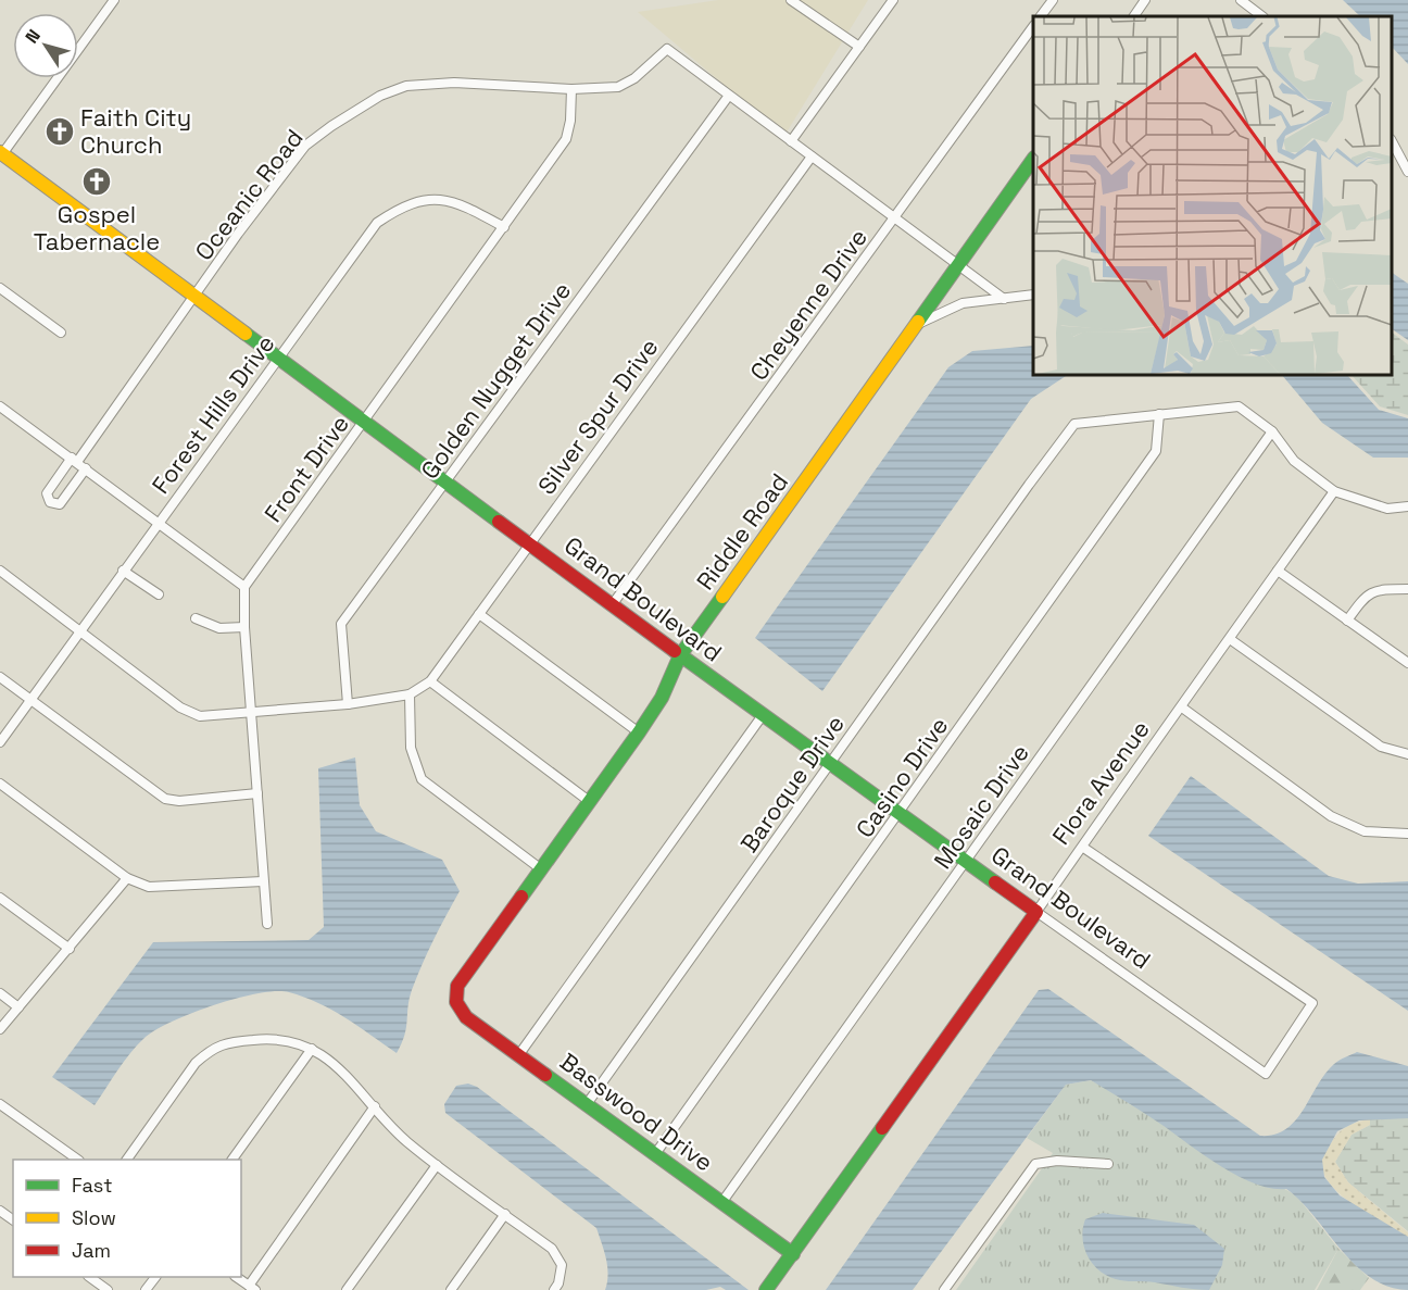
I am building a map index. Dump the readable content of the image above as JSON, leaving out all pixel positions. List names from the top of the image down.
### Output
{
  "streets": {
    "street": [
      "Oceanic Road",
      "Cheyenne Drive",
      "Golden Nugget Drive",
      "Forest Hills Drive",
      "Silver Spur Drive",
      "Front Drive",
      "Riddle Road",
      "Grand Boulevard",
      "Casino Drive",
      "Flora Avenue",
      "Baroque Drive",
      "Mosaic Drive",
      "Basswood Drive"
    ]
  },
  "crossings": [
    ["Oceanic Road", "Golden Nugget Drive"],
    ["Oceanic Road", "Front Drive"],
    ["Oceanic Road", "Grand Boulevard"],
    ["Cheyenne Drive", "Grand Boulevard"],
    ["Golden Nugget Drive", "Grand Boulevard"],
    ["Forest Hills Drive", "Front Drive"],
    ["Forest Hills Drive", "Grand Boulevard"],
    ["Silver Spur Drive", "Grand Boulevard"],
    ["Front Drive", "Grand Boulevard"],
    ["Riddle Road", "Grand Boulevard"],
    ["Riddle Road", "Basswood Drive"],
    ["Grand Boulevard", "Casino Drive"],
    ["Grand Boulevard", "Flora Avenue"],
    ["Grand Boulevard", "Baroque Drive"],
    ["Grand Boulevard", "Mosaic Drive"],
    ["Casino Drive", "Baroque Drive"],
    ["Casino Drive", "Basswood Drive"],
    ["Flora Avenue", "Baroque Drive"],
    ["Flora Avenue", "Basswood Drive"],
    ["Baroque Drive", "Mosaic Drive"],
    ["Baroque Drive", "Basswood Drive"],
    ["Mosaic Drive", "Basswood Drive"]
  ],
  "places": {
    "church": ["Faith City Church", "Gospel Tabernacle"]
  },
  "legend": ["Fast", "Slow", "Jam"],
  "north": "top left"
}
